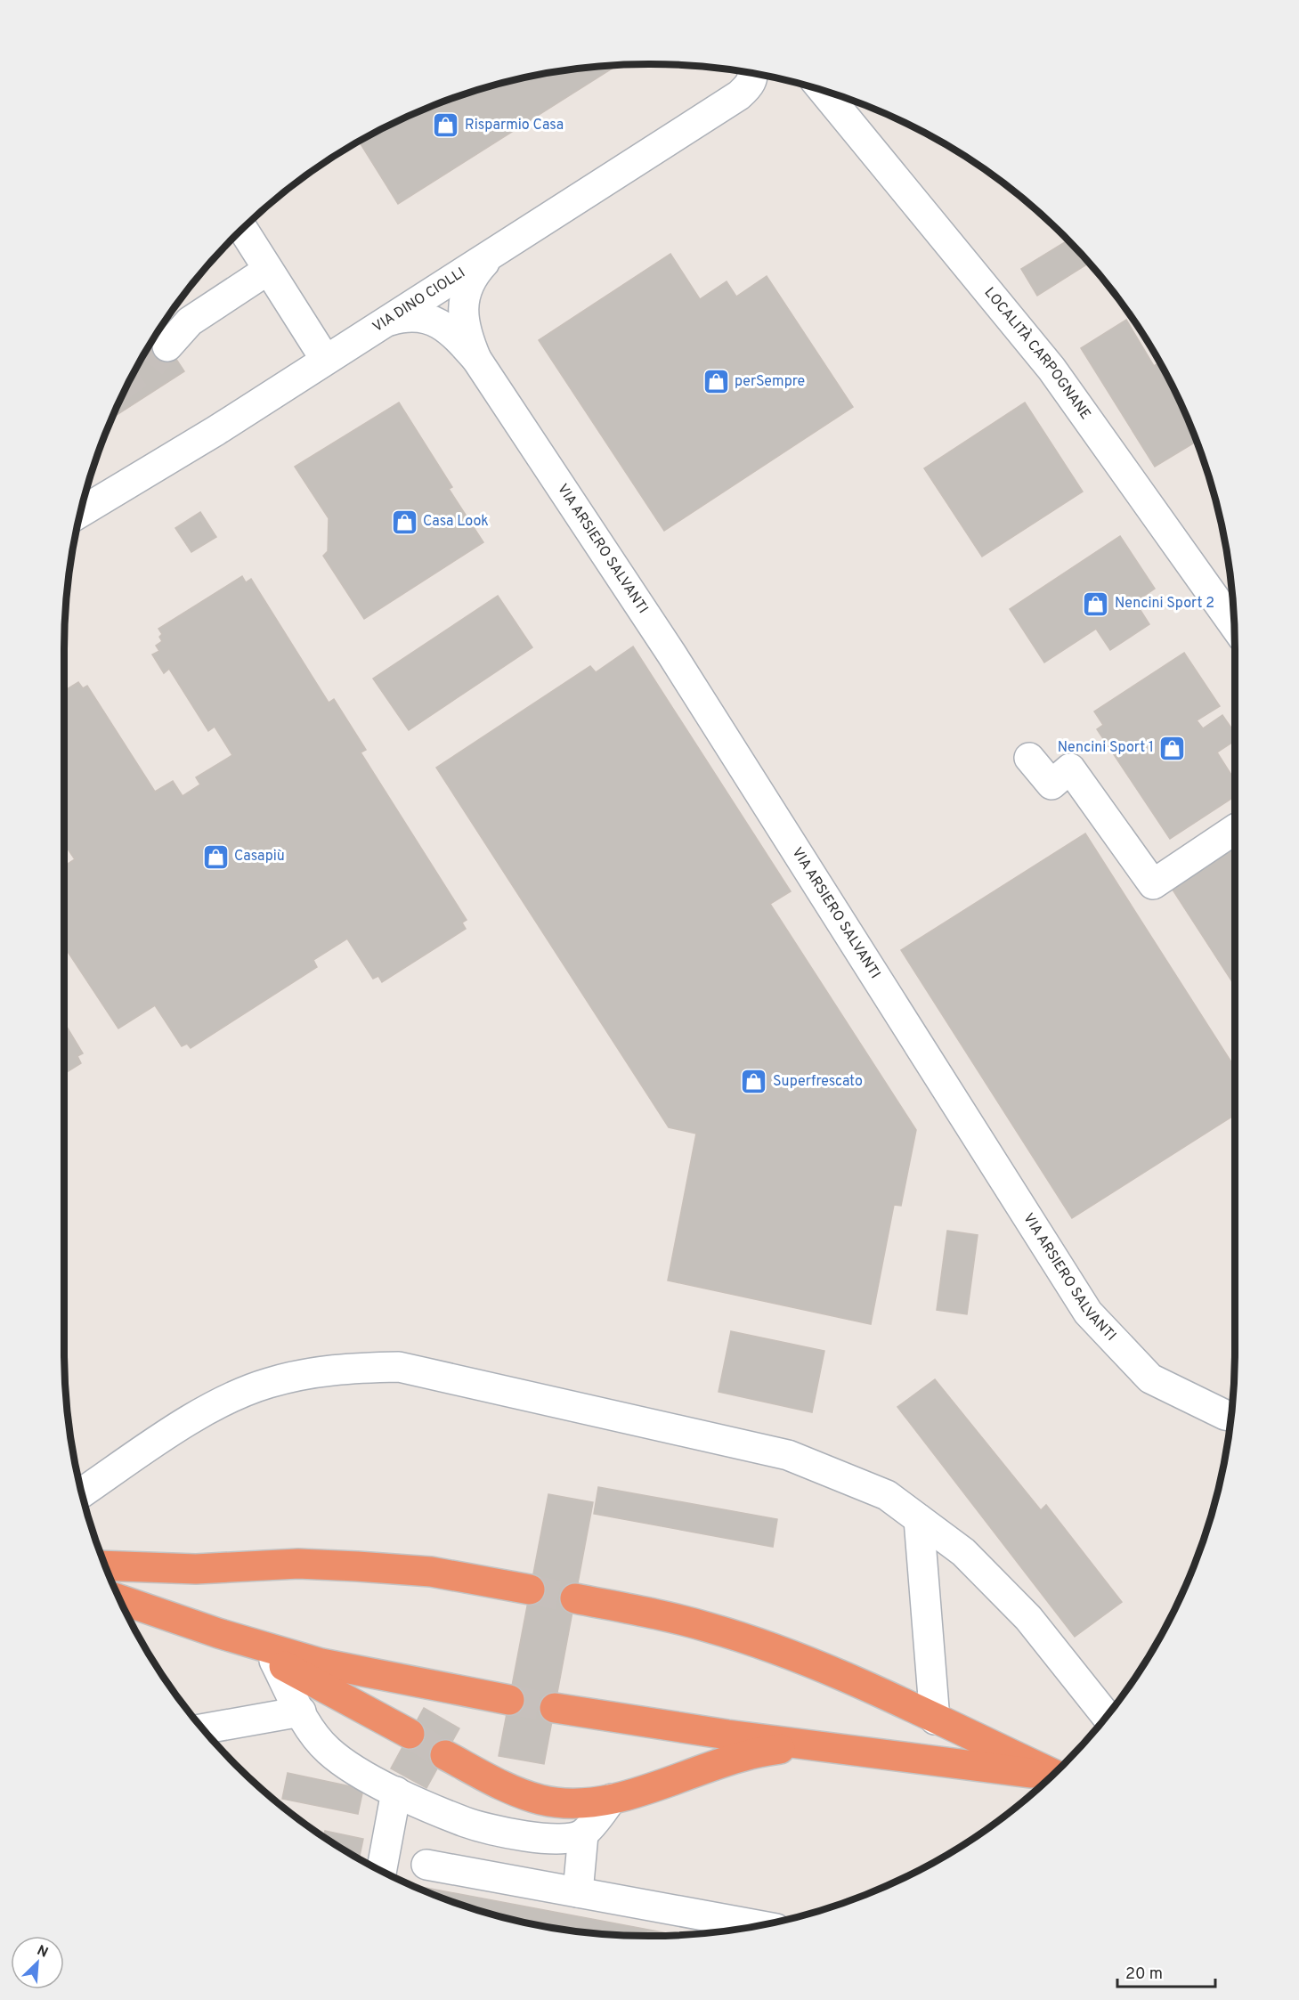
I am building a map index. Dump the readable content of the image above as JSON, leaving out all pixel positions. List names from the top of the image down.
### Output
{
  "streets": {
    "street": ["VIA DINO CIOLLI", "LOCALITÀ CARPOGNANE", "VIA ARSIERO SALVANTI"]
  },
  "crossings": [
    ["VIA DINO CIOLLI", "VIA ARSIERO SALVANTI"]
  ],
  "places": {
    "shop": [
      "Risparmio Casa",
      "perSempre",
      "Casa Look",
      "Nencini Sport 2",
      "Nencini Sport 1",
      "Casapiù",
      "Superfrescato"
    ]
  },
  "scale_bar": "20 m",
  "north": "top right"
}
